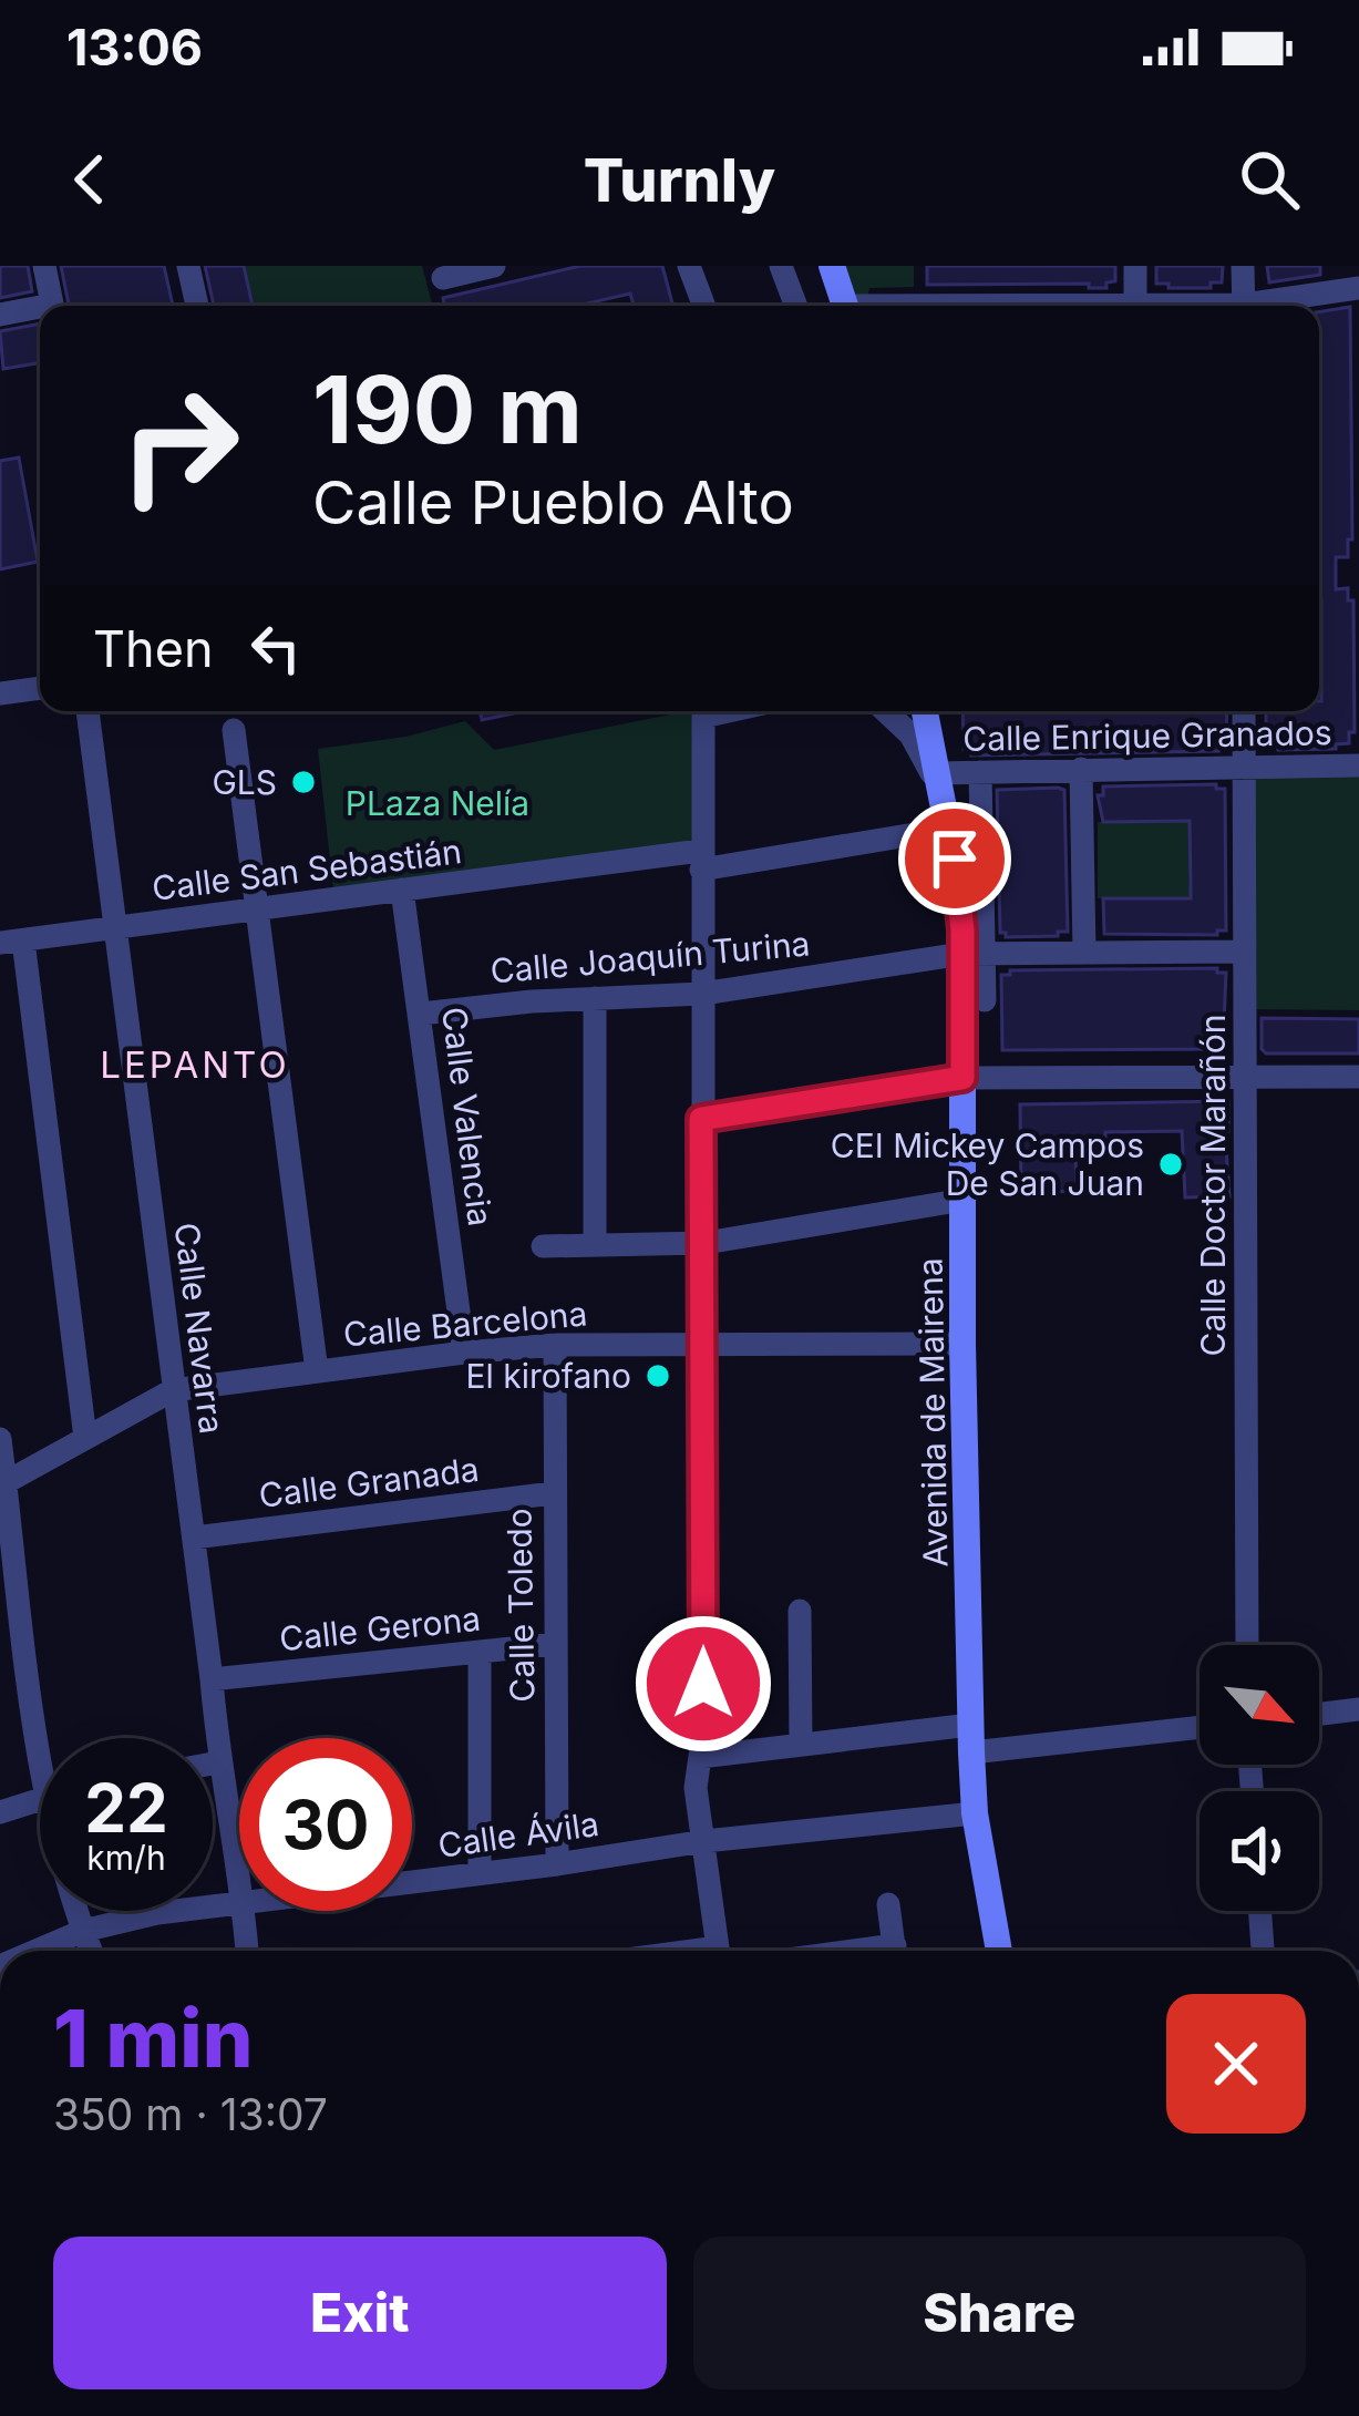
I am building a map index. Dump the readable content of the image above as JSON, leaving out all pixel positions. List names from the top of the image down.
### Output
{
  "streets": {
    "street": [
      "Calle Enrique Granados",
      "Calle San Sebastián",
      "Calle Joaquín Turina",
      "Calle Valencia",
      "Calle Doctor Marañón",
      "Calle Barcelona",
      "Calle Navarra",
      "Avenida de Mairena",
      "Calle Granada",
      "Calle Toledo",
      "Calle Gerona",
      "Calle Ávila"
    ]
  },
  "crossings": [
    ["Calle Enrique Granados", "Calle Doctor Marañón"],
    ["Calle Enrique Granados", "Avenida de Mairena"],
    ["Calle San Sebastián", "Calle Valencia"],
    ["Calle San Sebastián", "Calle Navarra"],
    ["Calle San Sebastián", "Avenida de Mairena"],
    ["Calle Joaquín Turina", "Calle Valencia"],
    ["Calle Joaquín Turina", "Calle Doctor Marañón"],
    ["Calle Joaquín Turina", "Avenida de Mairena"],
    ["Calle Valencia", "Calle Barcelona"],
    ["Calle Barcelona", "Calle Navarra"],
    ["Calle Barcelona", "Avenida de Mairena"],
    ["Calle Barcelona", "Calle Toledo"],
    ["Calle Navarra", "Calle Granada"],
    ["Calle Navarra", "Calle Gerona"],
    ["Avenida de Mairena", "Calle Ávila"],
    ["Calle Granada", "Calle Toledo"],
    ["Calle Toledo", "Calle Gerona"],
    ["Calle Toledo", "Calle Ávila"]
  ],
  "districts": ["LEPANTO"],
  "parks": ["PLaza Nelía"],
  "places": ["GLS", "CEI Mickey Campos De San Juan", "El kirofano"],
  "north": "bottom right",
  "page": {
    "status": "13:06",
    "header": "Turnly",
    "turn": ["190 m", "Calle Pueblo Alto"],
    "then": "Then",
    "speed": "22 km/h",
    "limit": "30",
    "heading": ["1 min", "350 m · 13:07"],
    "buttons": ["Exit", "Share"]
  }
}
